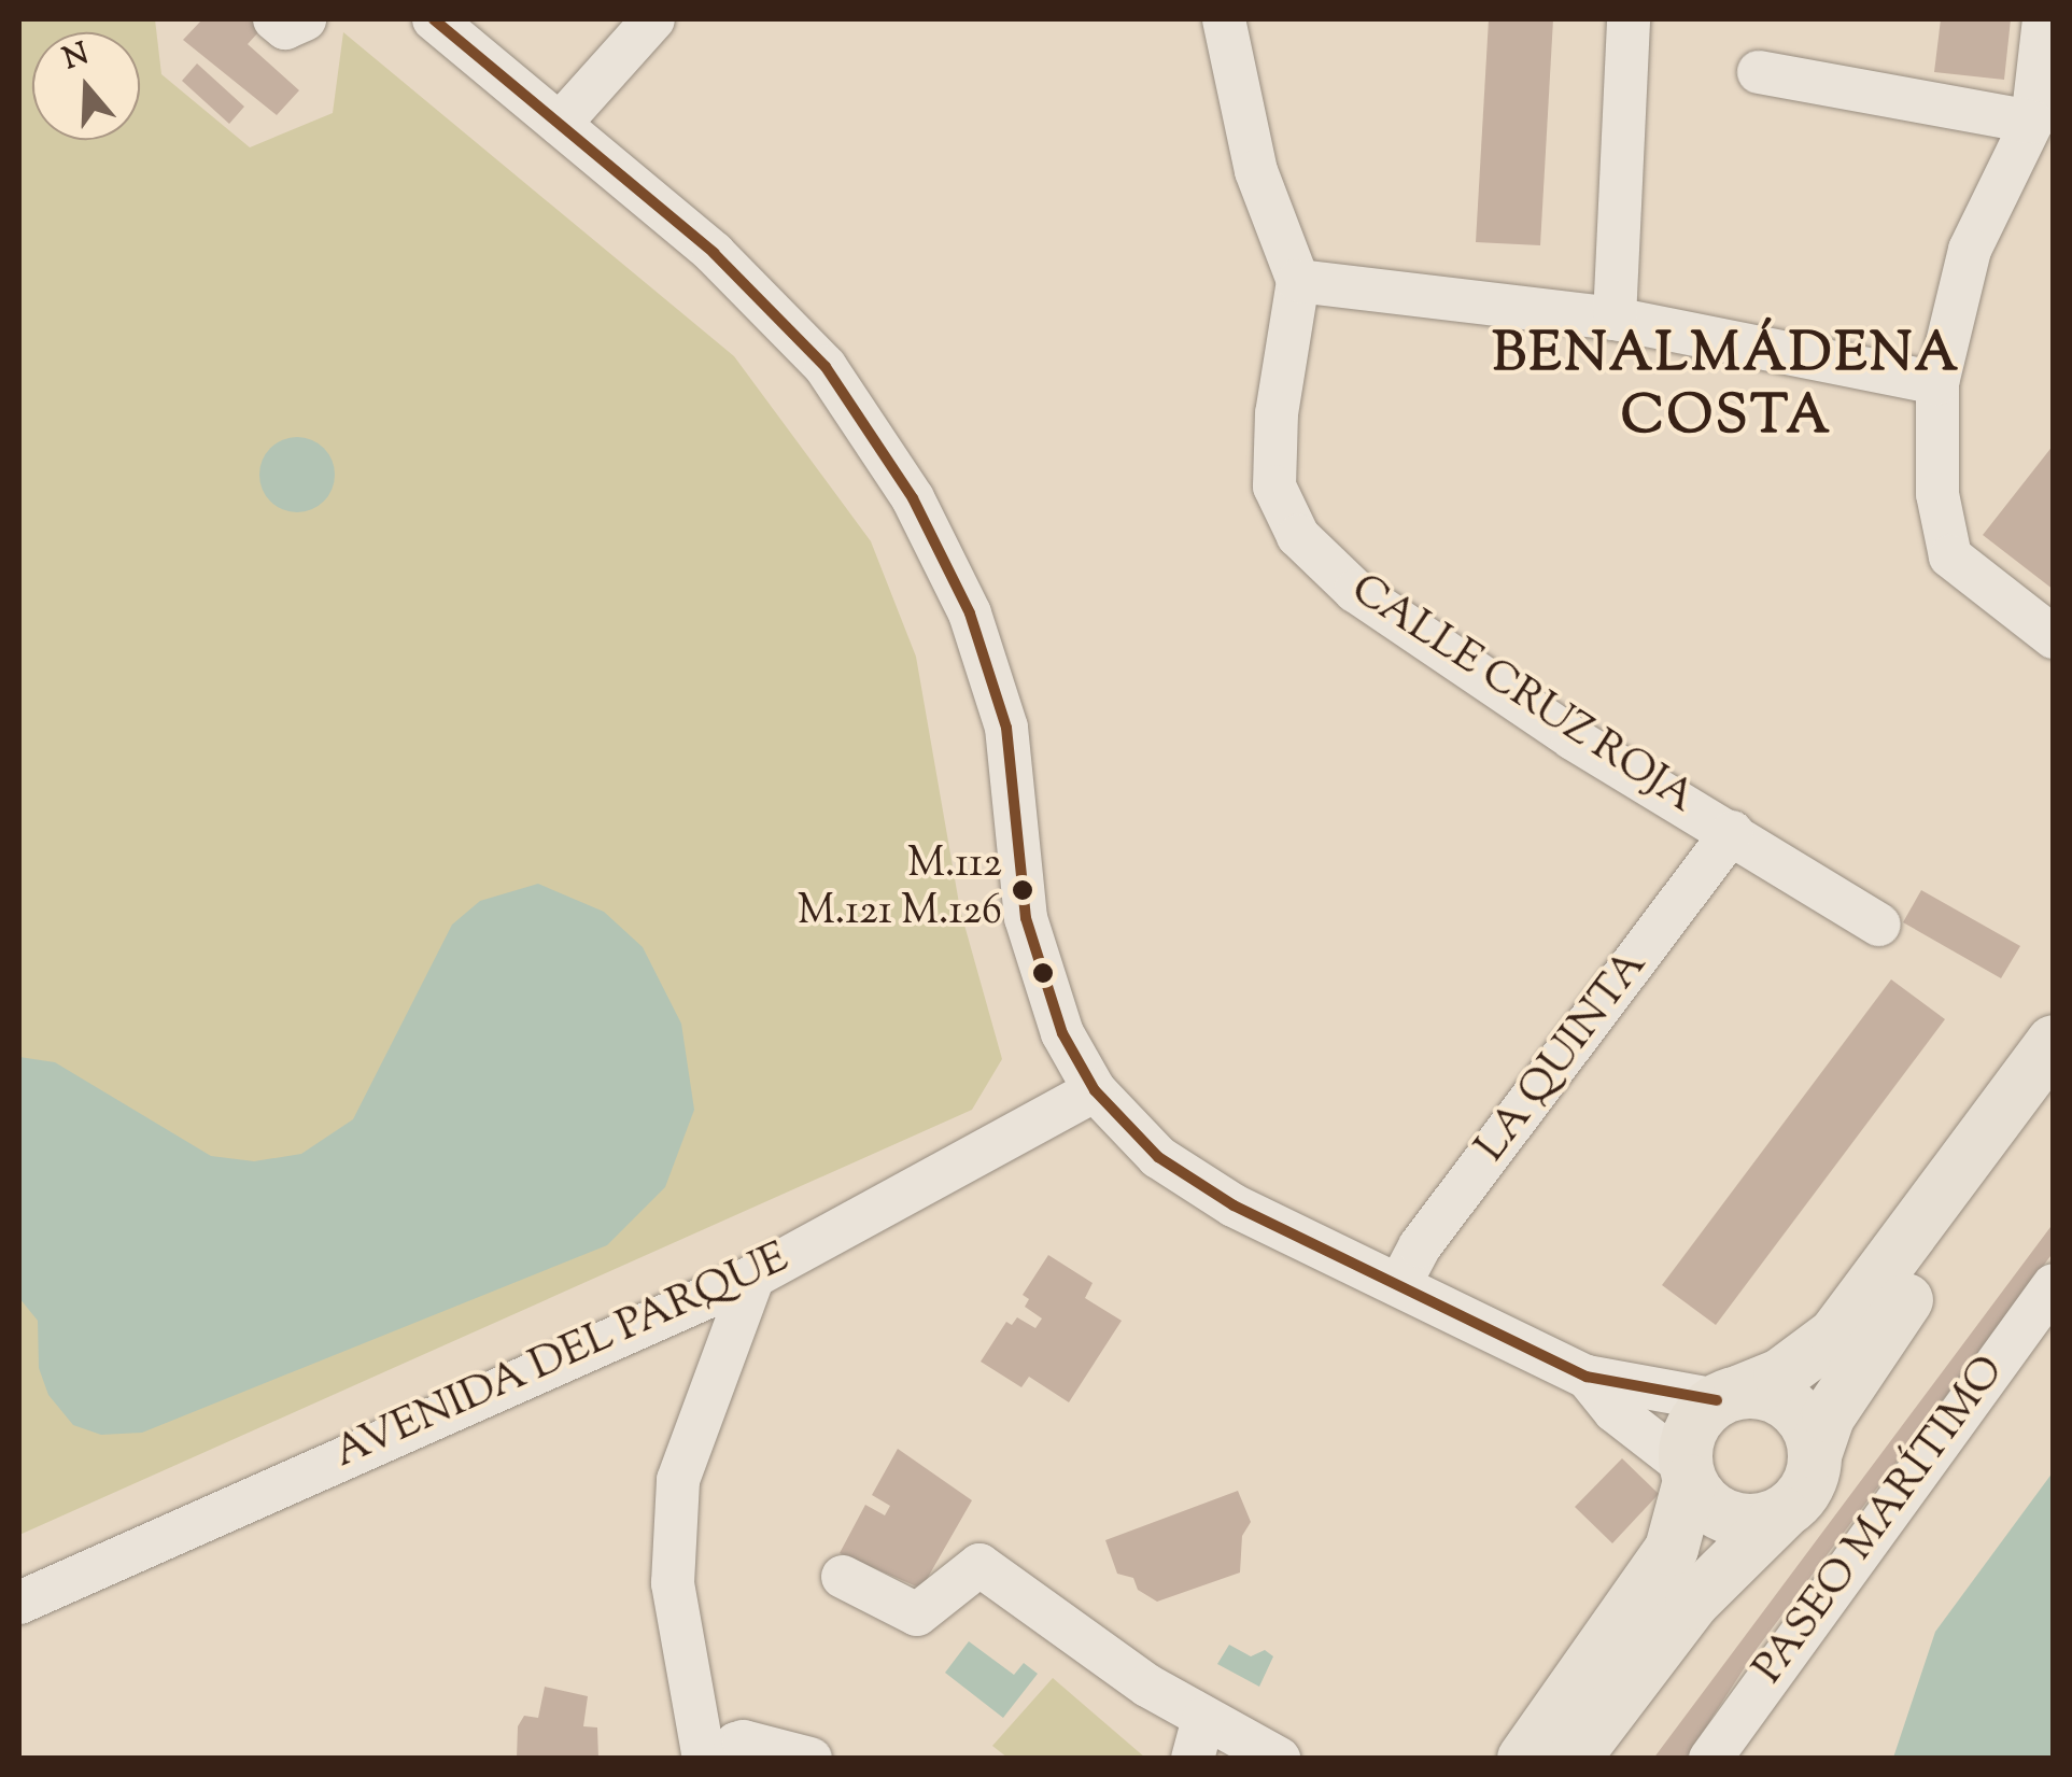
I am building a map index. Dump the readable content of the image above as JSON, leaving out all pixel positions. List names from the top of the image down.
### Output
{
  "streets": {
    "street": [
      "CALLE CRUZ ROJA",
      "LA QUINTA",
      "AVENIDA DEL PARQUE",
      "PASEO MARÍTIMO"
    ]
  },
  "crossings": [
    ["CALLE CRUZ ROJA", "LA QUINTA"]
  ],
  "districts": ["BENALMÁDENA COSTA"],
  "places": ["M.112 M.121 M.126"],
  "north": "top"
}
